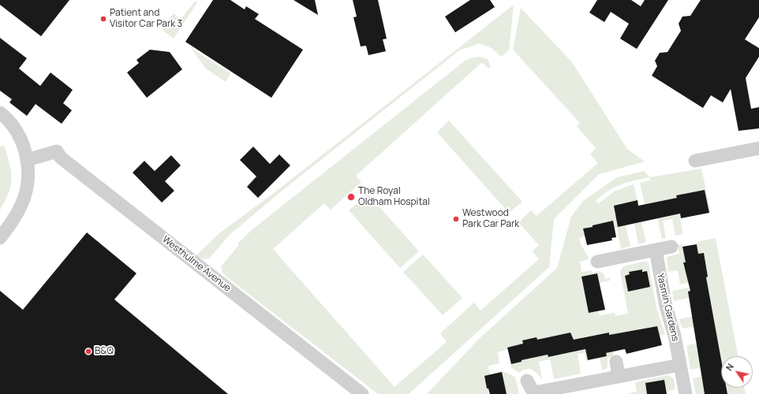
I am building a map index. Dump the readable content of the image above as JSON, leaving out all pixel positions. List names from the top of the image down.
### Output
{
  "streets": {
    "street": ["Westhulme Avenue", "Yasmin Gardens"]
  },
  "places": [
    "Patient and Visitor Car Park 3",
    "The Royal Oldham Hospital",
    "Westwood Park Car Park",
    "B&Q"
  ],
  "north": "top left"
}
